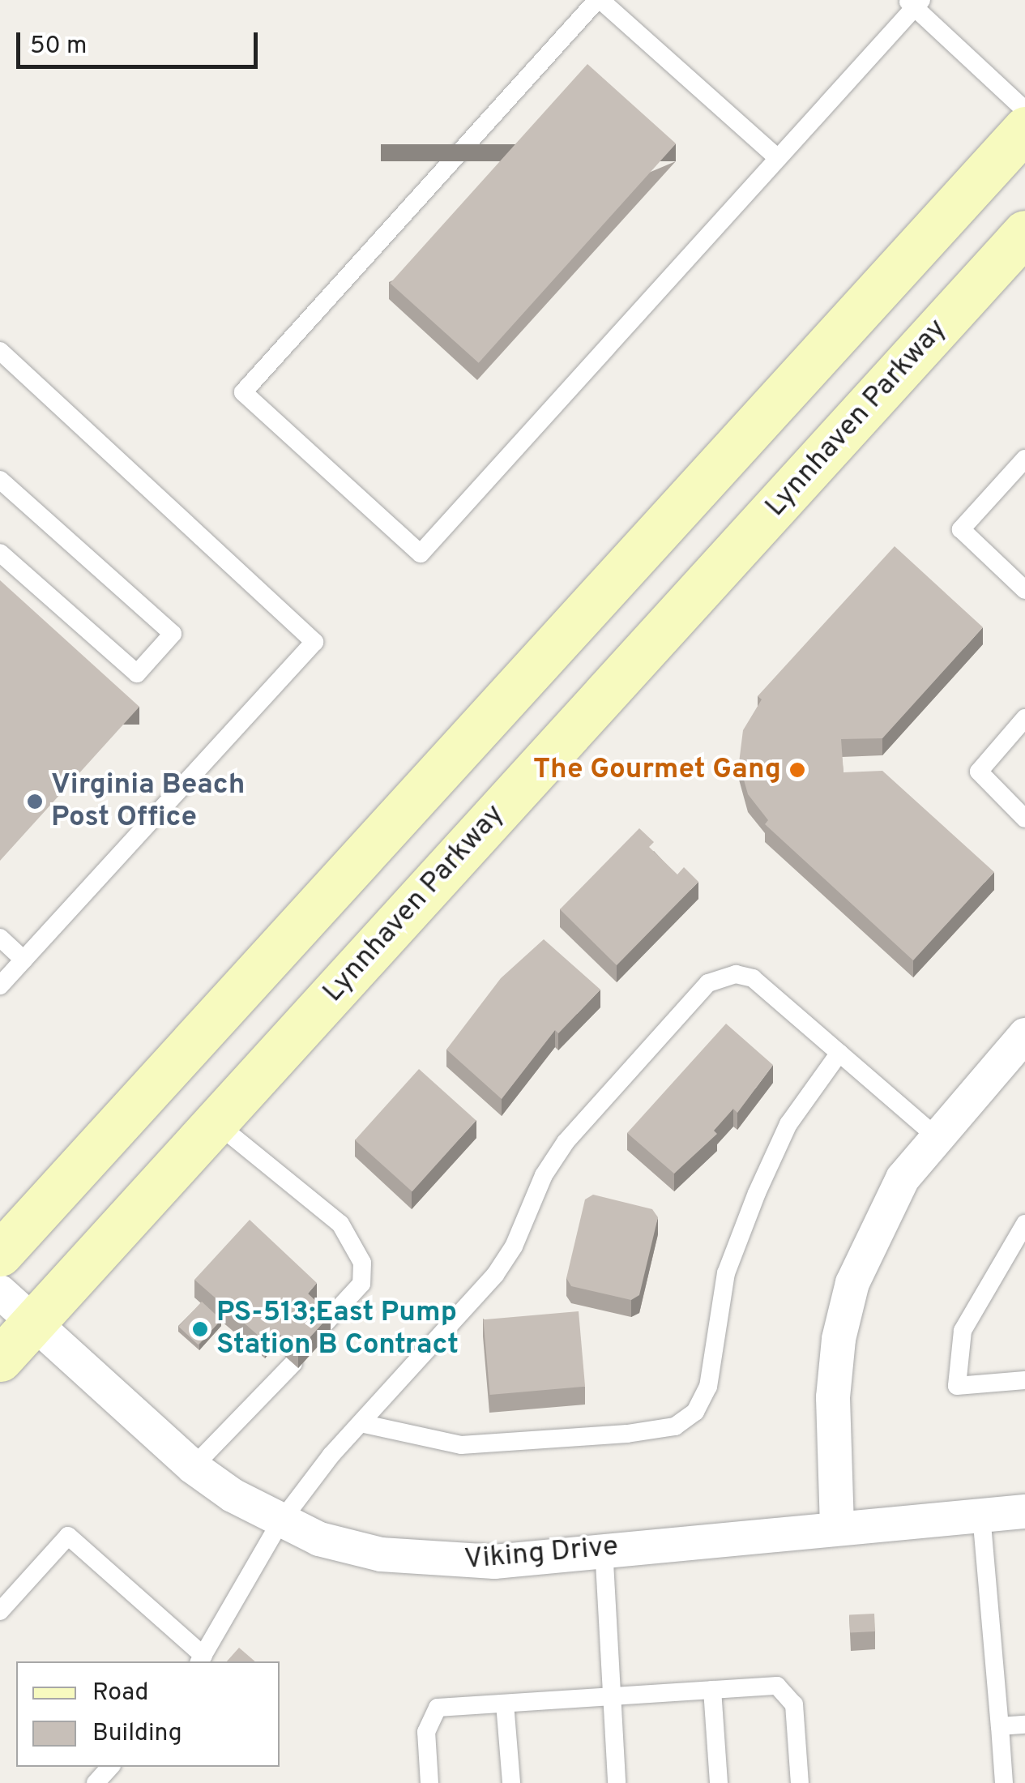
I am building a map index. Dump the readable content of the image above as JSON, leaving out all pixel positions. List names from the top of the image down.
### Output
{
  "streets": {
    "main road": ["Lynnhaven Parkway"],
    "street": ["Viking Drive"]
  },
  "crossings": [
    ["Lynnhaven Parkway", "Viking Drive"]
  ],
  "places": ["The Gourmet Gang", "Virginia Beach Post Office", "PS-513;East Pump Station B Contract"],
  "legend": ["Road", "Building"],
  "scale_bar": "50 m"
}
